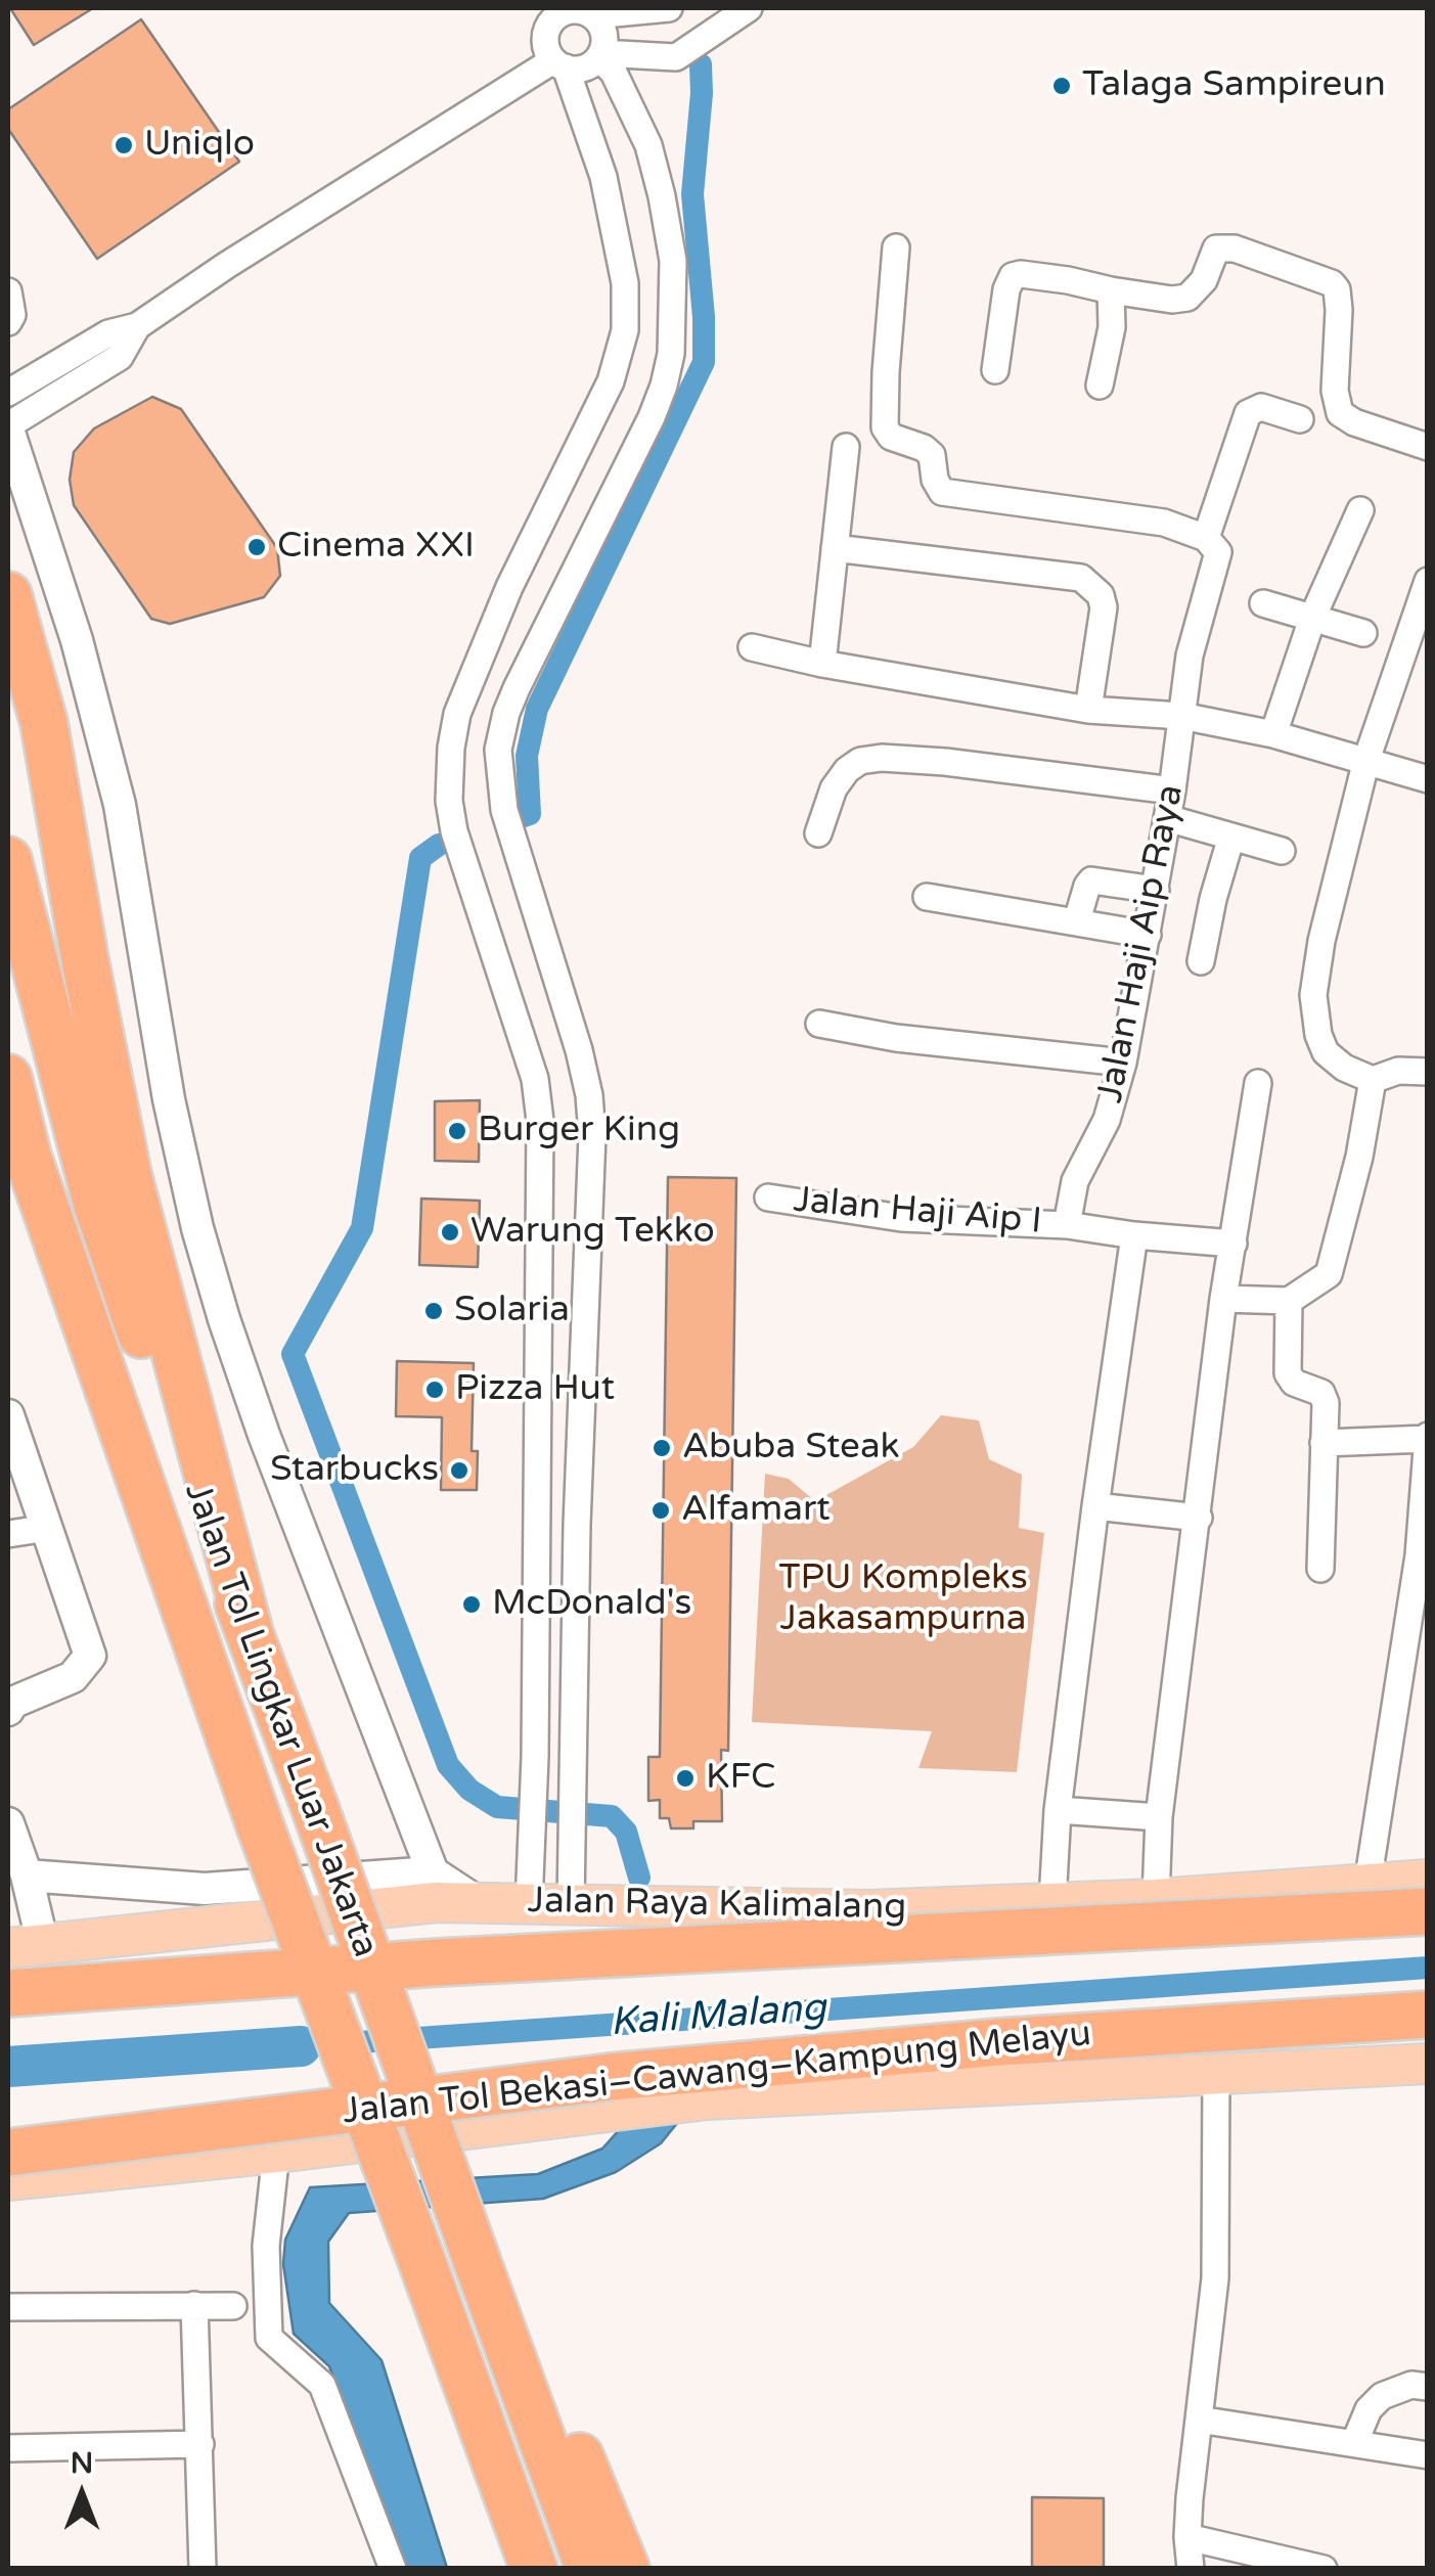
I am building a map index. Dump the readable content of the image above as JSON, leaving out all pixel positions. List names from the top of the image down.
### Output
{
  "streets": {
    "highway": ["Jalan Tol Lingkar Luar Jakarta", "Jalan Tol Bekasi–Cawang–Kampung Melayu"],
    "main road": ["Jalan Raya Kalimalang"],
    "street": ["Jalan Haji Aip Raya", "Jalan Haji Aip I"]
  },
  "crossings": [
    ["Jalan Haji Aip Raya", "Jalan Haji Aip I"]
  ],
  "water": ["Kali Malang"],
  "parks": ["TPU Kompleks Jakasampurna"],
  "places": [
    "Talaga Sampireun",
    "Uniqlo",
    "Cinema XXI",
    "Burger King",
    "Warung Tekko",
    "Solaria",
    "Pizza Hut",
    "Abuba Steak",
    "Starbucks",
    "Alfamart",
    "McDonald's",
    "KFC"
  ],
  "north": "top"
}
